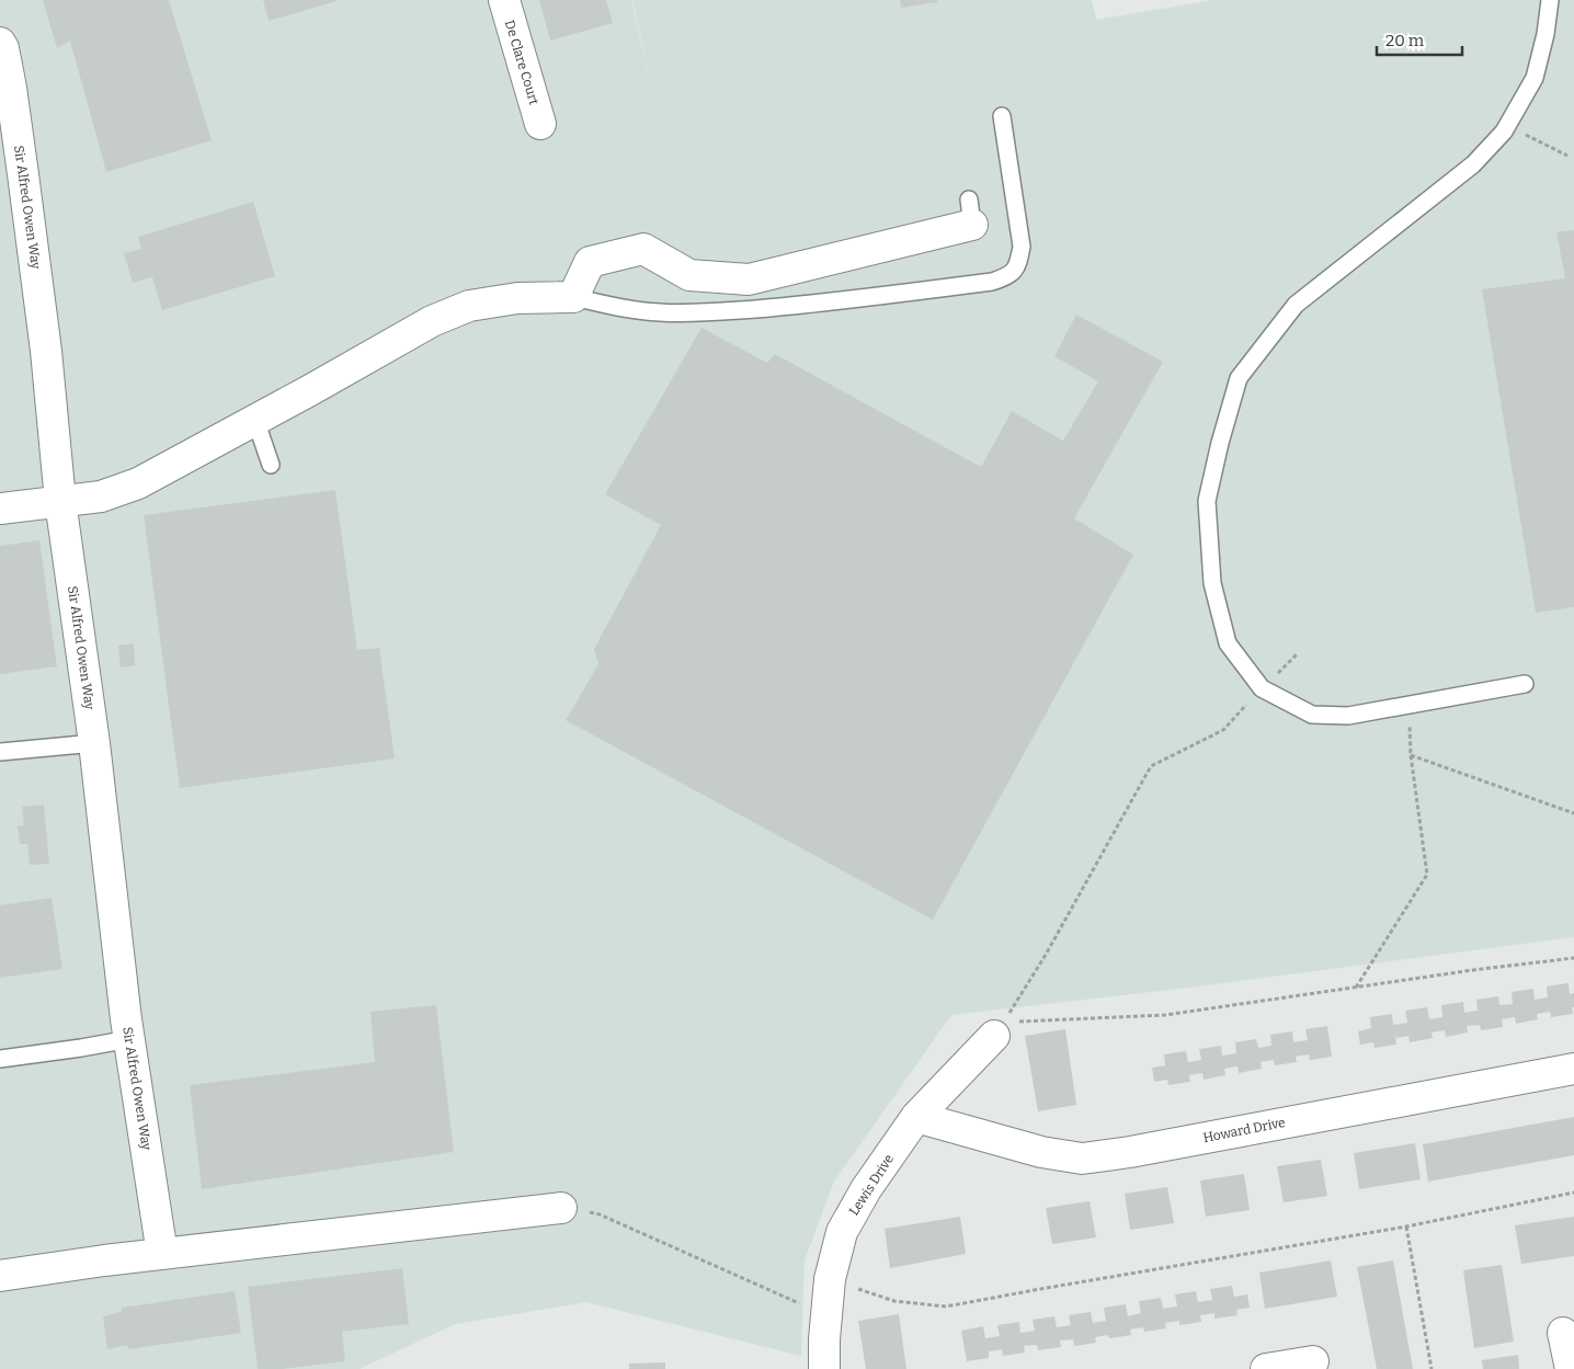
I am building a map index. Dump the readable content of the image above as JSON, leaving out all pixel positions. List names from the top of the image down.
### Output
{
  "streets": {
    "street": [
      "De Clare Court",
      "Sir Alfred Owen Way",
      "Howard Drive",
      "Lewis Drive"
    ]
  },
  "crossings": [
    ["Howard Drive", "Lewis Drive"]
  ],
  "scale_bar": "20 m"
}
